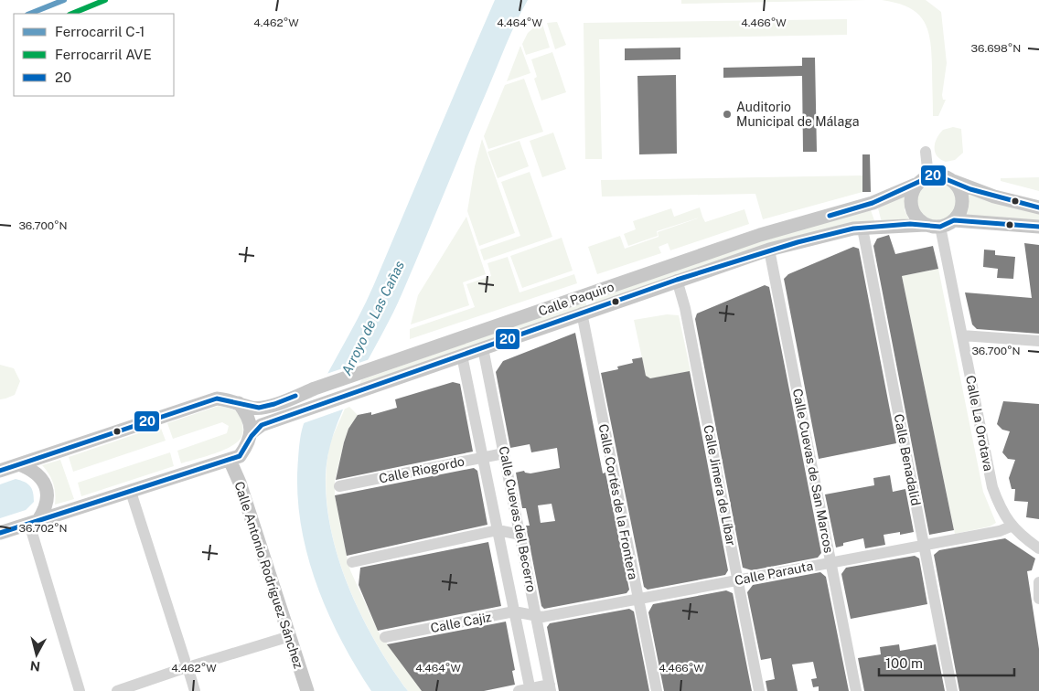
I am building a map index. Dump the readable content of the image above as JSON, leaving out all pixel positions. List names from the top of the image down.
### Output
{
  "streets": {
    "main road": ["Calle Paquiro", "Calle Antonio Rodríguez Sánchez"],
    "street": [
      "Calle La Orotava",
      "Calle Benadalid",
      "Calle Riogordo",
      "Calle Cuevas de San Marcos",
      "Calle Jimera de Líbar",
      "Calle Cortés de la Frontera",
      "Calle Cuevas del Becerro",
      "Calle Parauta",
      "Calle Cajiz"
    ]
  },
  "crossings": [
    ["Calle Paquiro", "Calle La Orotava"],
    ["Calle Paquiro", "Calle Benadalid"],
    ["Calle Paquiro", "Calle Cuevas de San Marcos"],
    ["Calle Paquiro", "Calle Jimera de Líbar"],
    ["Calle Paquiro", "Calle Cortés de la Frontera"],
    ["Calle Paquiro", "Calle Cuevas del Becerro"],
    ["Calle La Orotava", "Calle Parauta"],
    ["Calle Benadalid", "Calle Parauta"],
    ["Calle Riogordo", "Calle Cuevas del Becerro"],
    ["Calle Cuevas de San Marcos", "Calle Parauta"],
    ["Calle Jimera de Líbar", "Calle Parauta"],
    ["Calle Cortés de la Frontera", "Calle Parauta"],
    ["Calle Cuevas del Becerro", "Calle Parauta"],
    ["Calle Cuevas del Becerro", "Calle Cajiz"],
    ["Calle Parauta", "Calle Cajiz"]
  ],
  "water": ["Arroyo de Las Cañas"],
  "places": ["Auditorio Municipal de Málaga"],
  "lines": ["rail line C-1", "rail line AVE", "transit line 20"],
  "legend": ["Ferrocarril C-1", "Ferrocarril AVE", "20"],
  "scale_bar": "100 m",
  "north": "bottom",
  "coordinates": [
    "4.462°W",
    "4.464°W",
    "4.466°W",
    "36.698°N",
    "36.700°N",
    "36.702°N"
  ]
}
